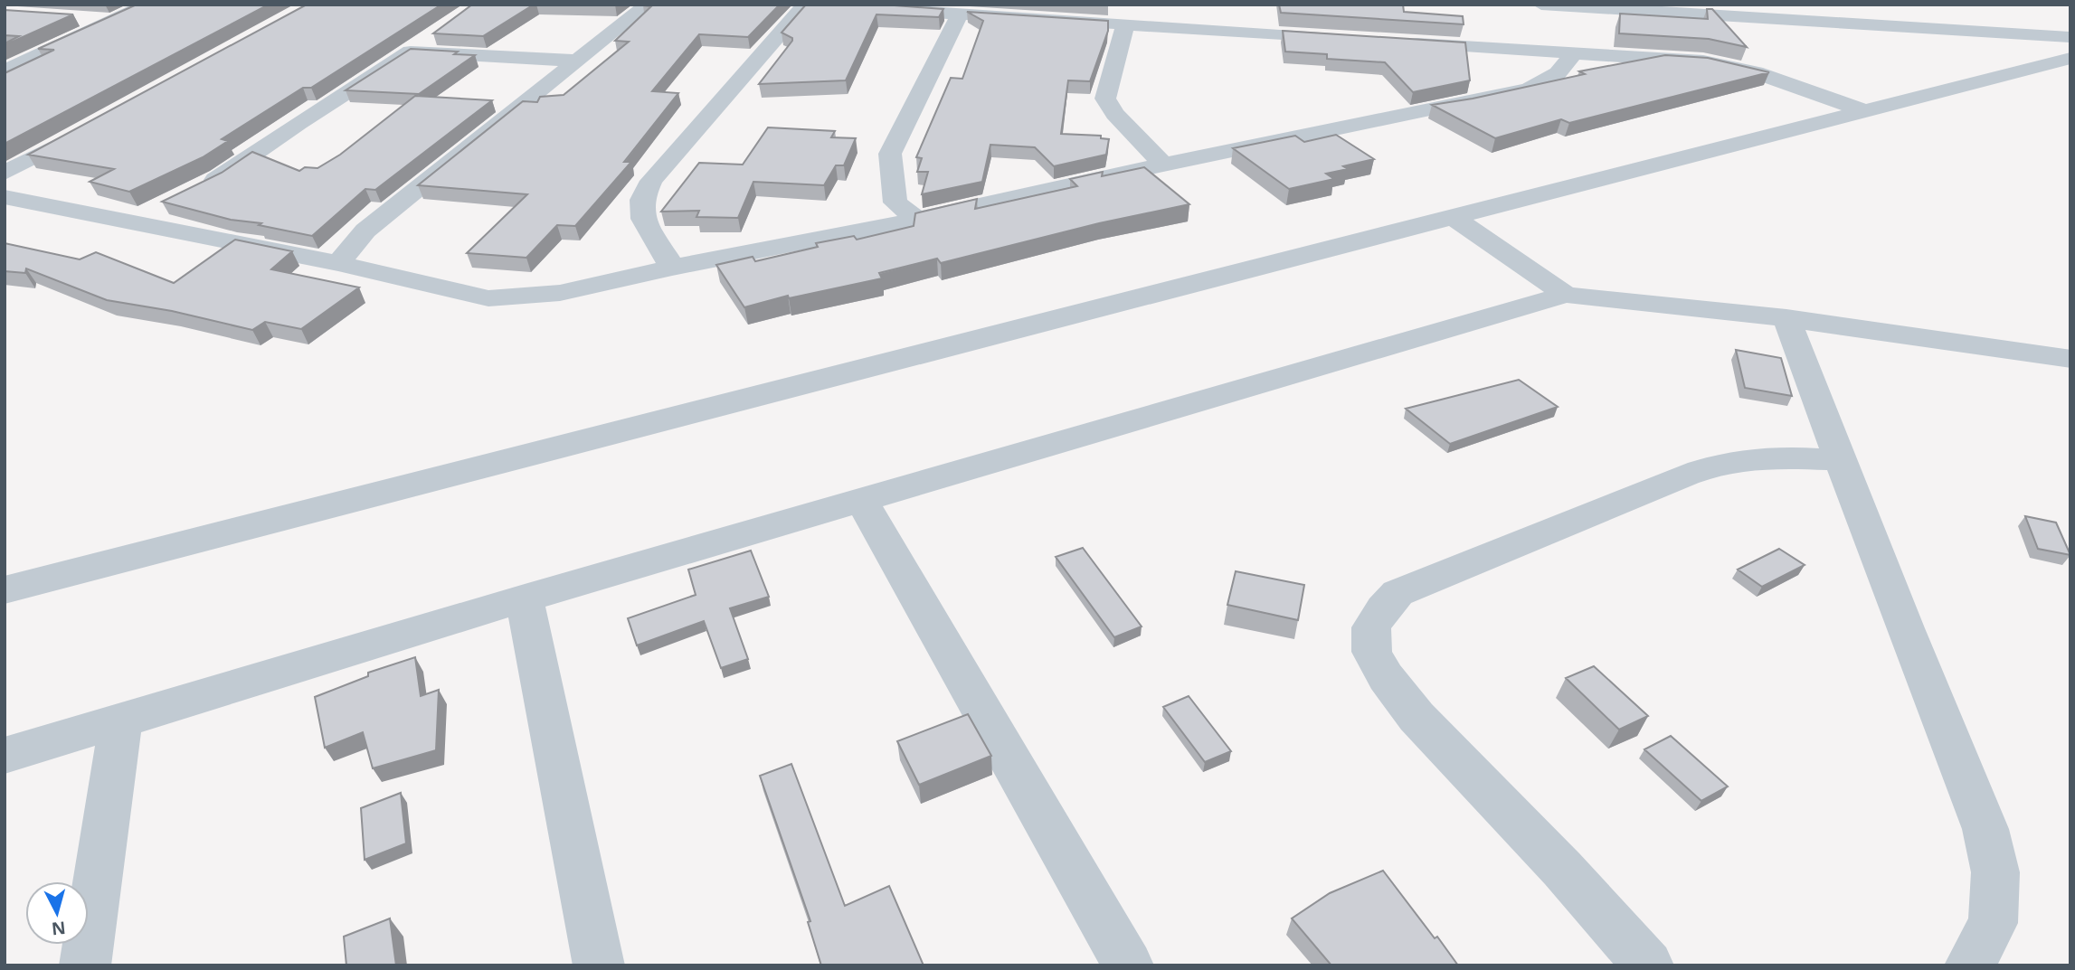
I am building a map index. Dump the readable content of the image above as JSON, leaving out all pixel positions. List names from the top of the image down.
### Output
{
  "north": "bottom"
}
